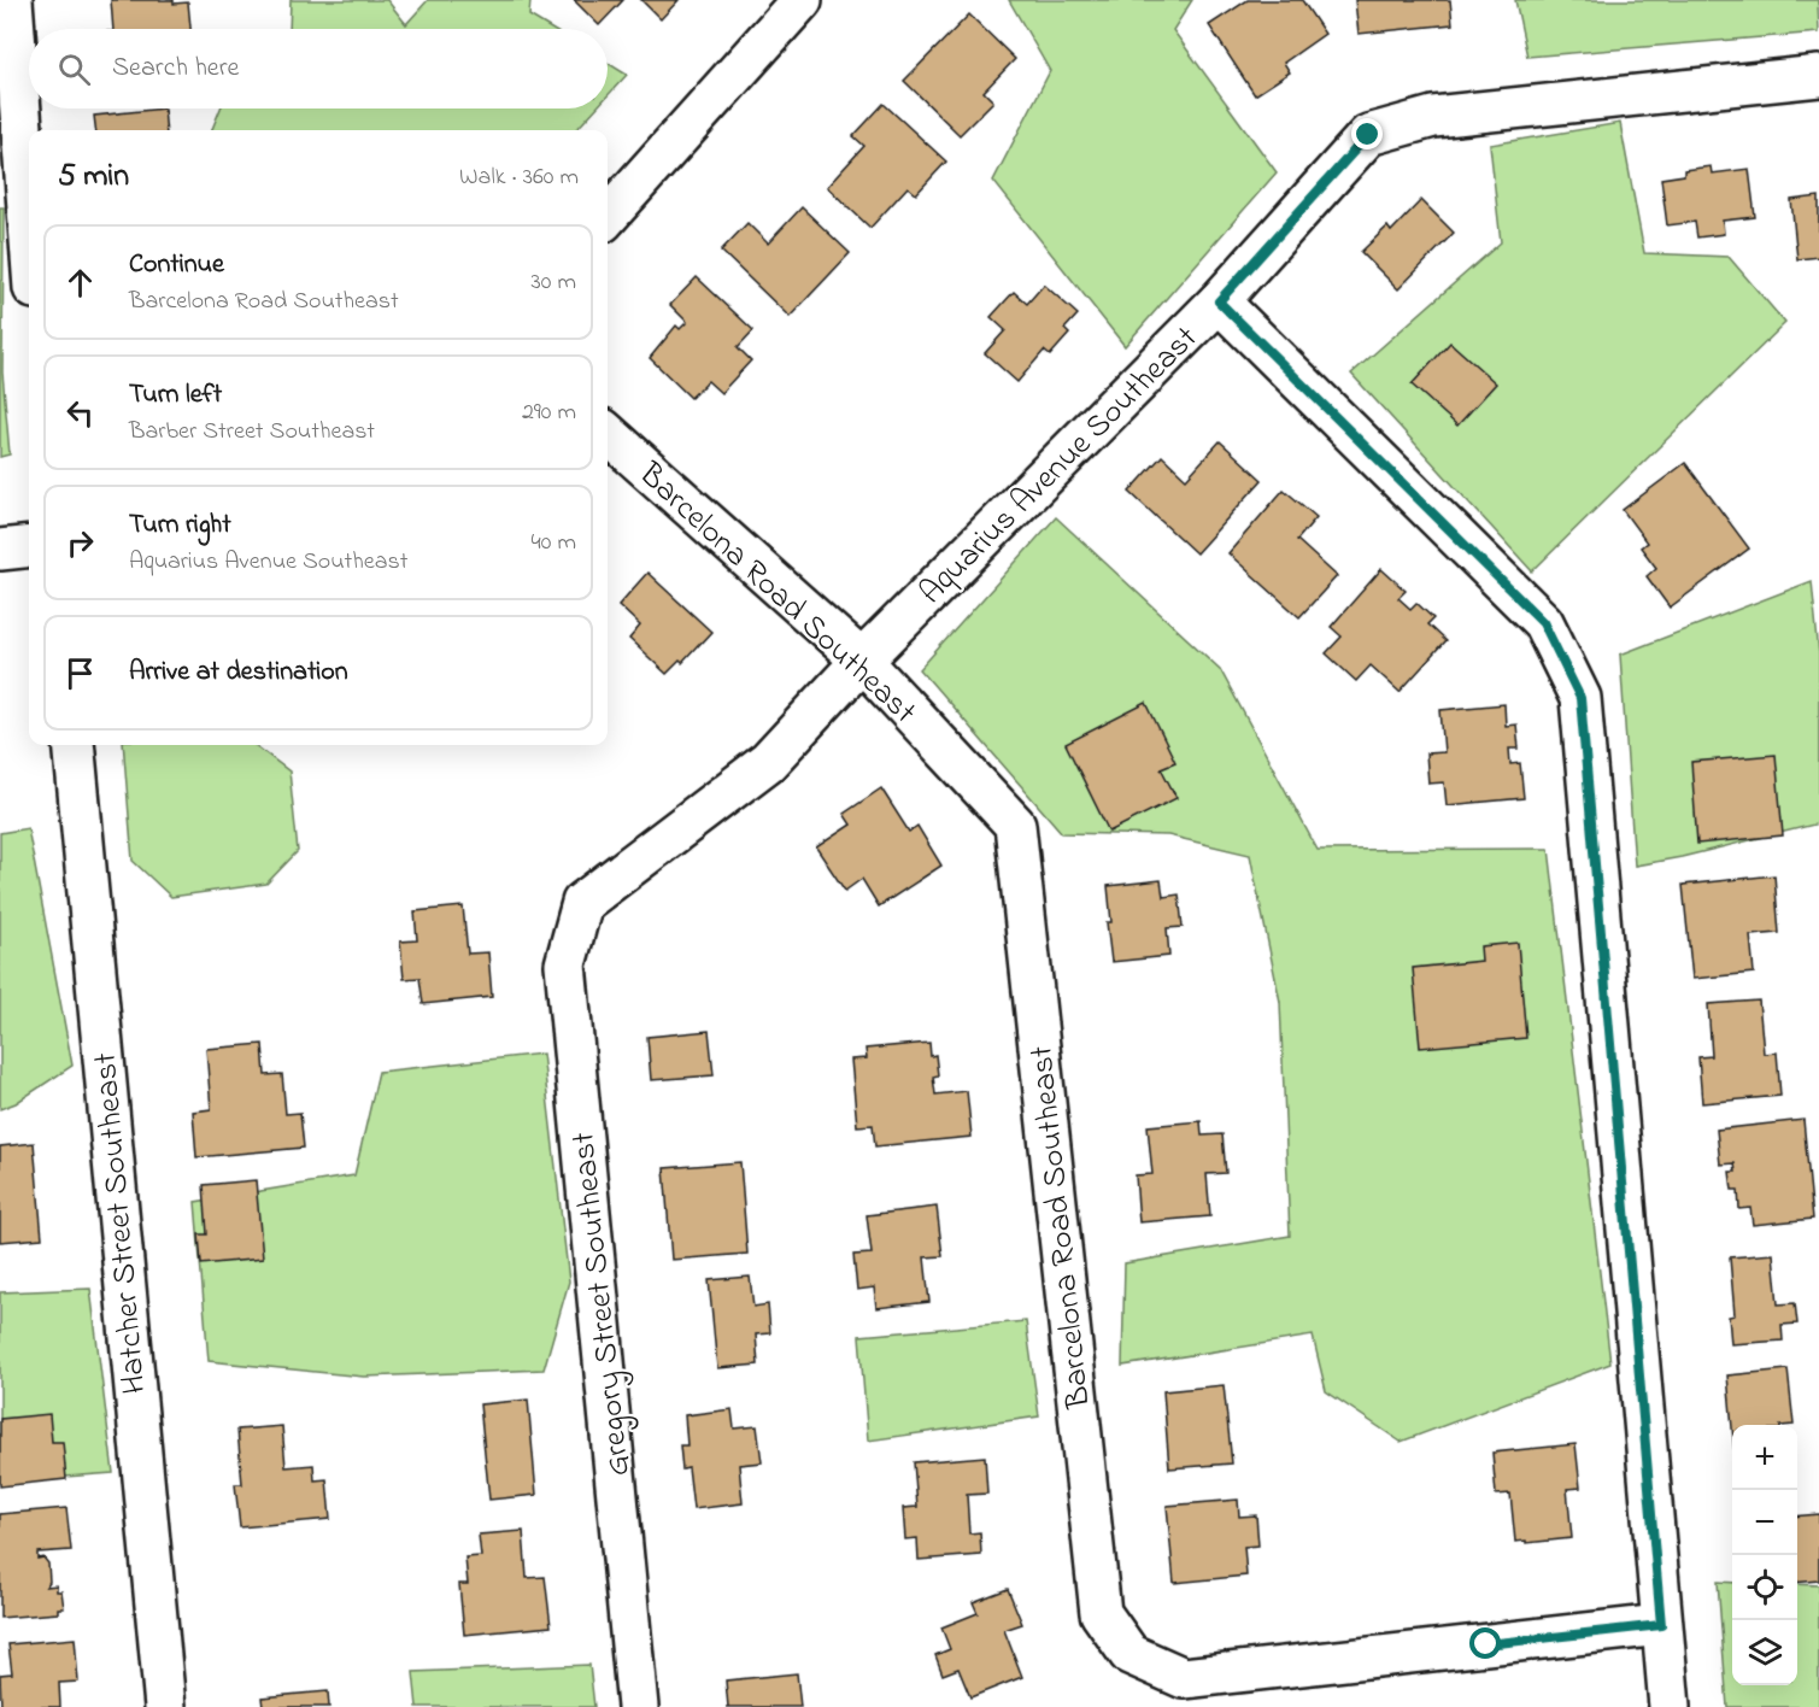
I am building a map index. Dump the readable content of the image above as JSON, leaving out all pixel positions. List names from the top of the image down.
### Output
{
  "streets": {
    "street": [
      "Aquarius Avenue Southeast",
      "Barcelona Road Southeast",
      "Hatcher Street Southeast",
      "Gregory Street Southeast"
    ]
  },
  "crossings": [
    ["Aquarius Avenue Southeast", "Barcelona Road Southeast"],
    ["Aquarius Avenue Southeast", "Gregory Street Southeast"]
  ],
  "page": {
    "search": "Search here",
    "heading": ["5 min", "Walk · 360 m"],
    "list": [
      ["Continue", "Barcelona Road Southeast", "30 m"],
      ["Turn left", "Barber Street Southeast", "290 m"],
      ["Turn right", "Aquarius Avenue Southeast", "40 m"],
      "Arrive at destination"
    ],
    "map_buttons": ["+", "−"]
  }
}
